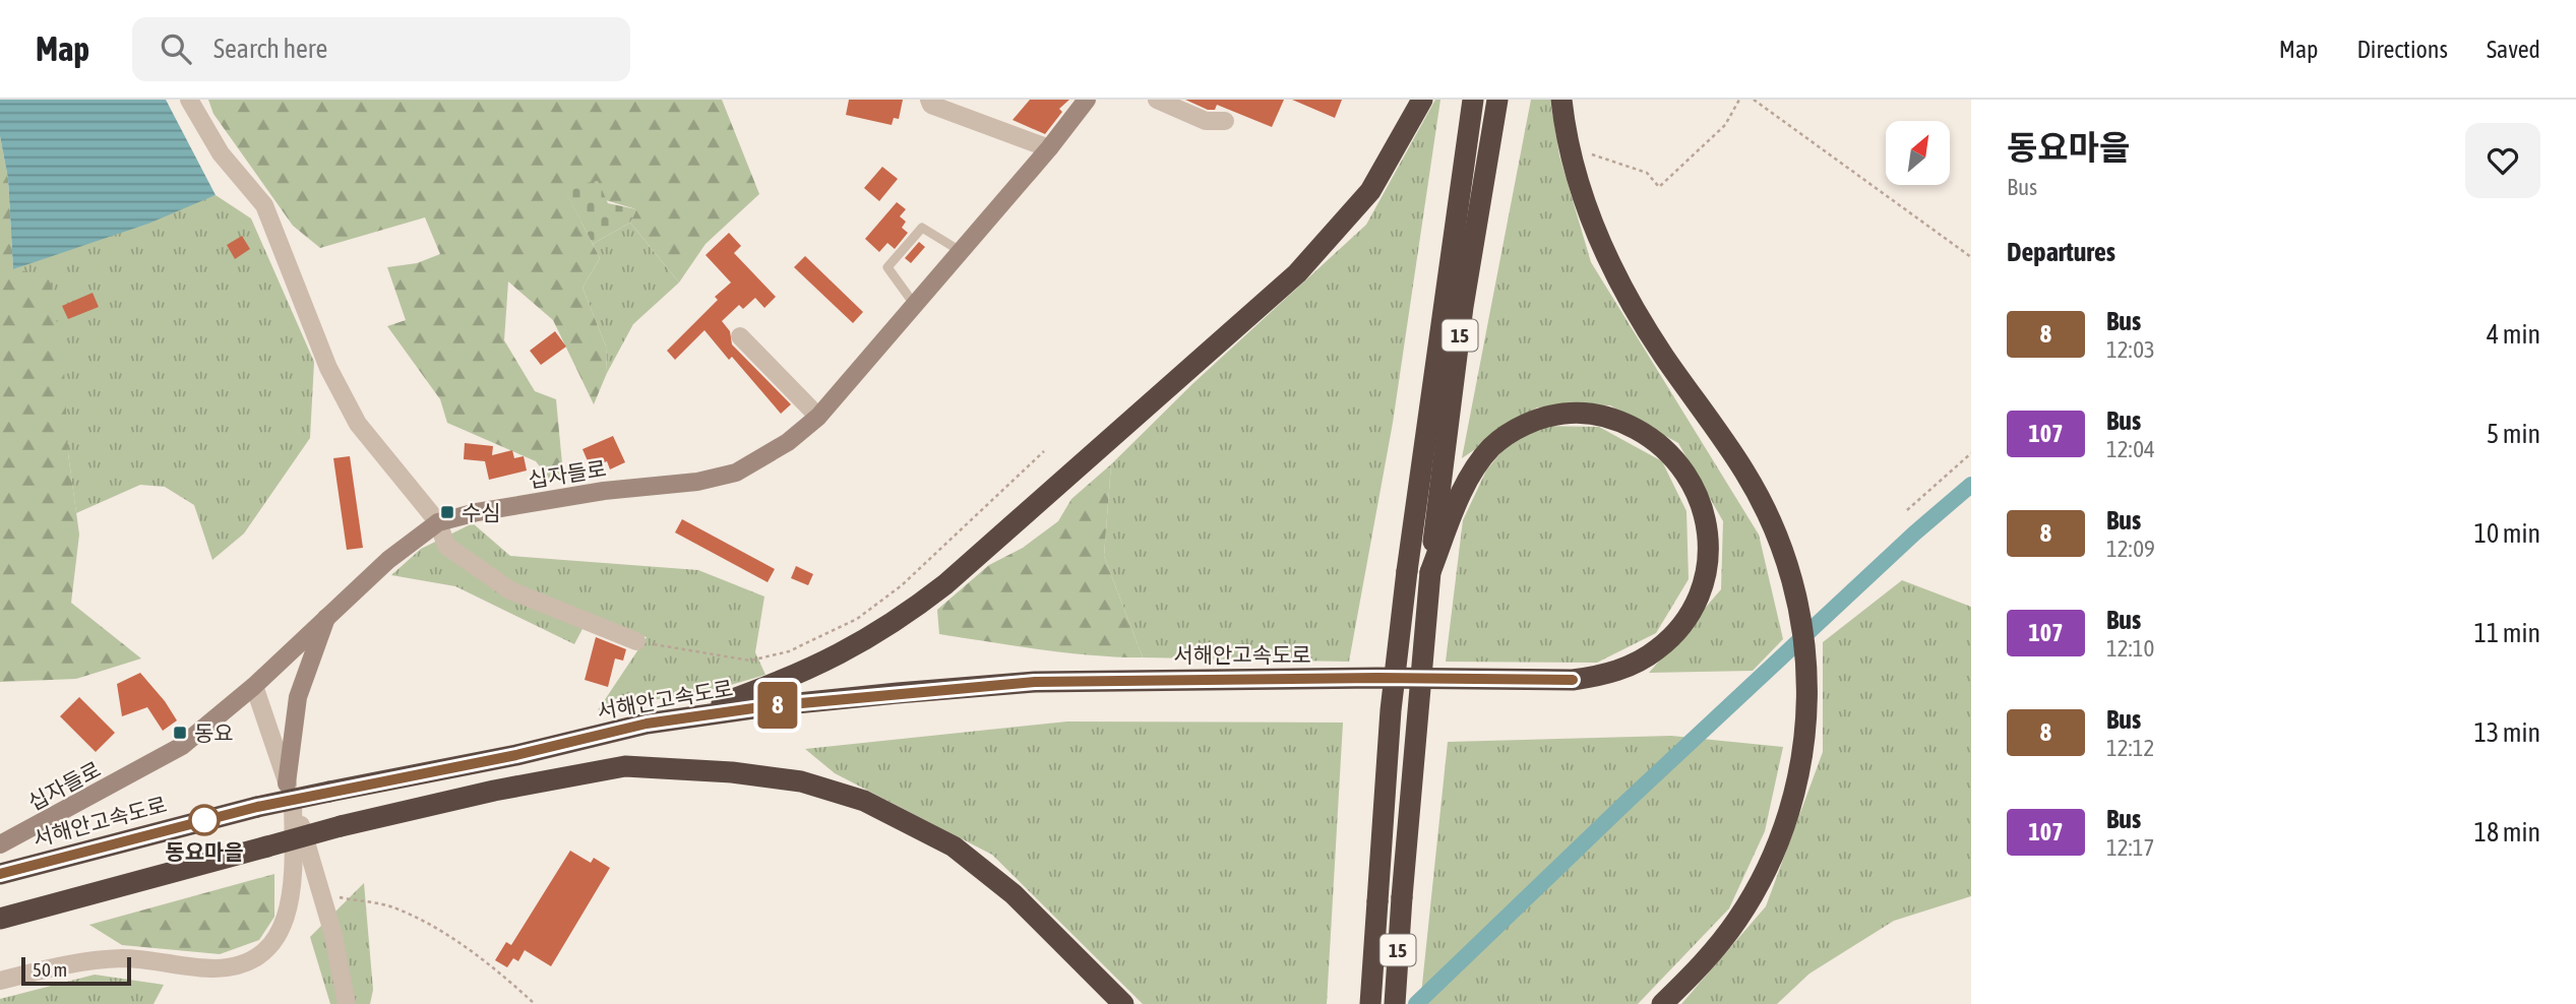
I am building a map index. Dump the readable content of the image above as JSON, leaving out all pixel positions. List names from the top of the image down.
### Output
{
  "streets": {
    "highway": ["15", "서해안고속도로"],
    "main road": ["십자들로"]
  },
  "crossings": [
    ["15", "서해안고속도로"]
  ],
  "places": {
    "transit": ["수심", "동요"],
    "other": ["동요마을"]
  },
  "lines": ["bus line 8"],
  "scale_bar": "50 m",
  "north": "top right",
  "page": {
    "header": "Map",
    "search": "Search here",
    "nav": ["Map", "Directions", "Saved"],
    "on_map": "8",
    "heading": [
      ["동요마을", "Bus"],
      "Departures"
    ],
    "list": [
      {
        "mark": "8",
        "name": "Bus",
        "note": "12:03",
        "value": "4 min"
      },
      {
        "mark": "107",
        "name": "Bus",
        "note": "12:04",
        "value": "5 min"
      },
      {
        "mark": "8",
        "name": "Bus",
        "note": "12:09",
        "value": "10 min"
      },
      {
        "mark": "107",
        "name": "Bus",
        "note": "12:10",
        "value": "11 min"
      },
      {
        "mark": "8",
        "name": "Bus",
        "note": "12:12",
        "value": "13 min"
      },
      {
        "mark": "107",
        "name": "Bus",
        "note": "12:17",
        "value": "18 min"
      }
    ],
    "scale": "50 m"
  }
}
